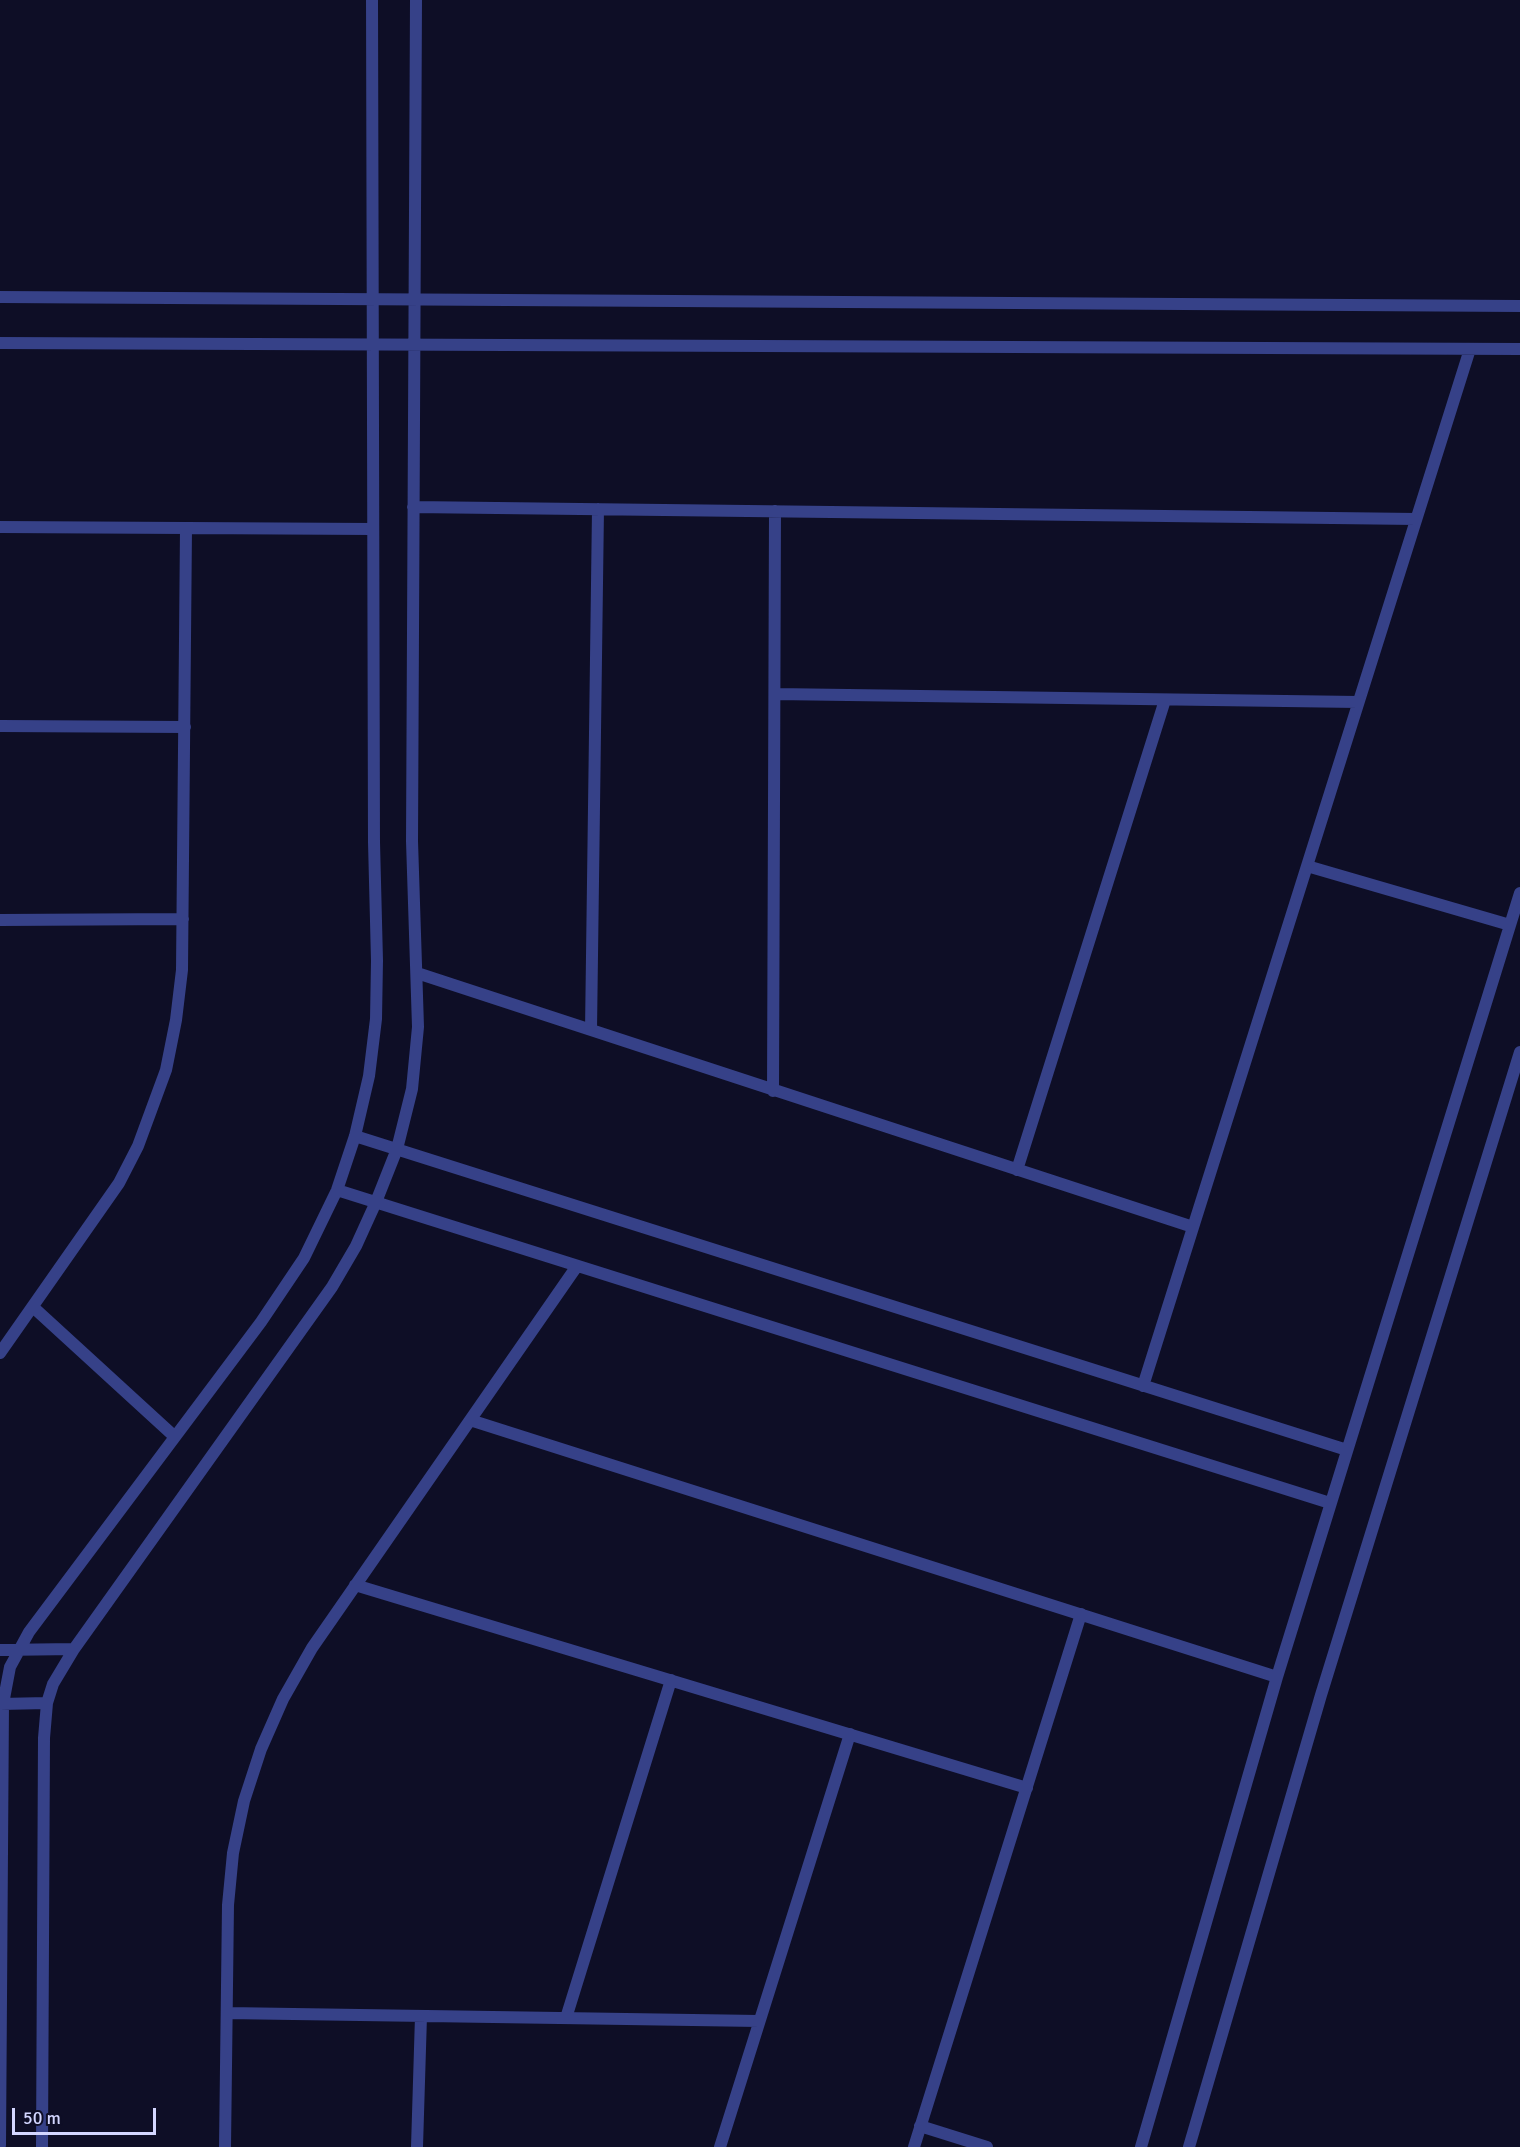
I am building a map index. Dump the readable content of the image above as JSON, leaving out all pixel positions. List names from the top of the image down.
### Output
{
  "scale_bar": "50 m"
}
